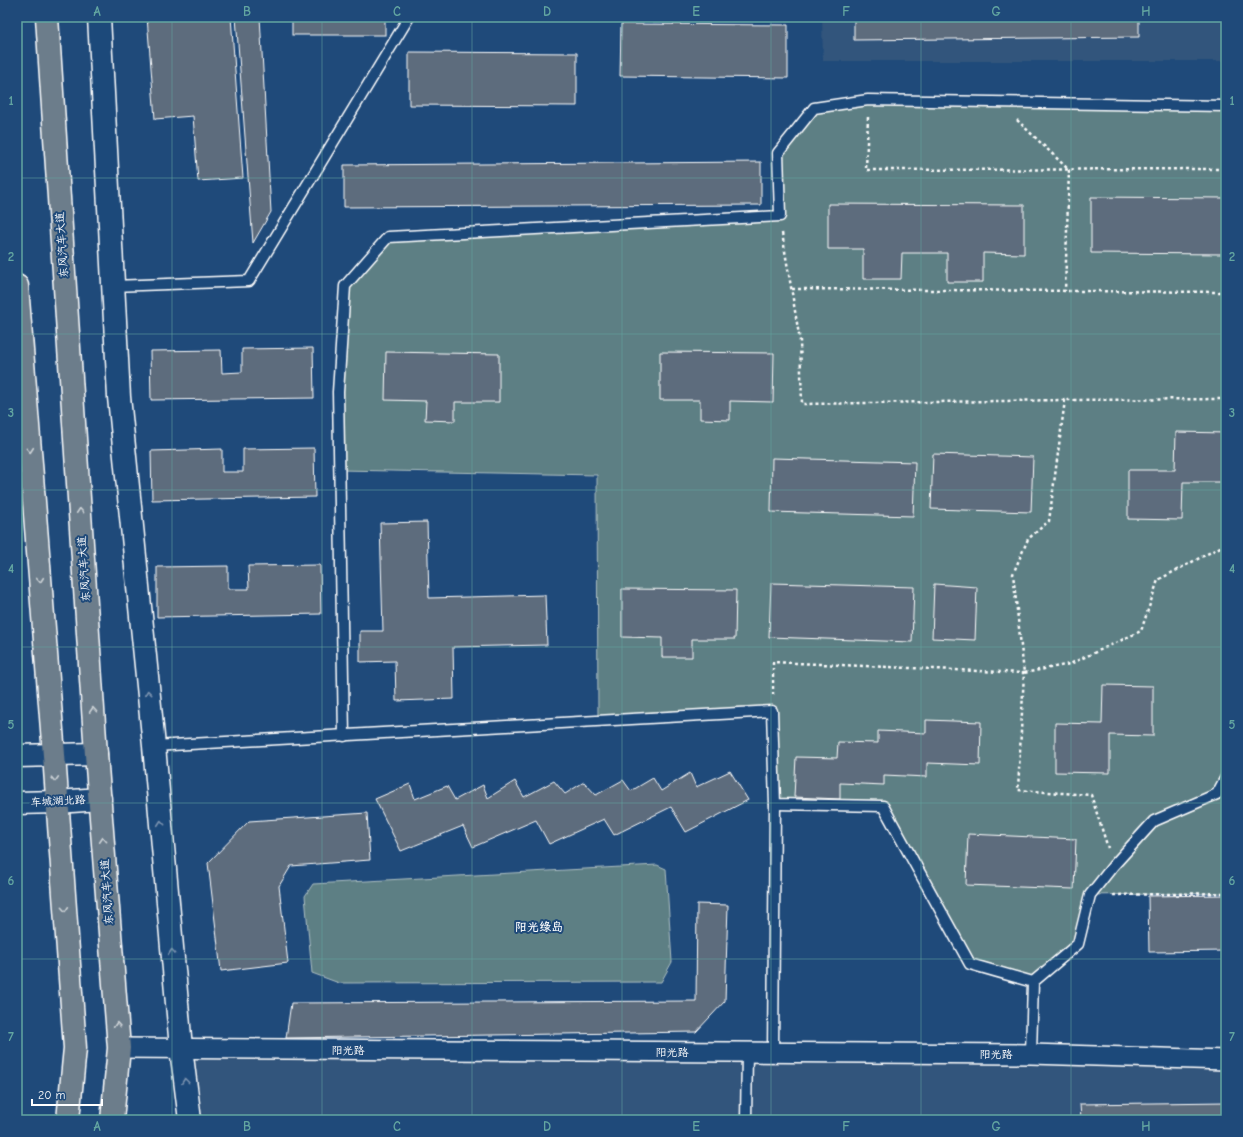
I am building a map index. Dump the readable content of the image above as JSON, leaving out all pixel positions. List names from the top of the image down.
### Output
{
  "streets": {
    "main road": ["东风汽车大道"],
    "street": ["车城湖北路", "阳光路"]
  },
  "crossings": [
    ["东风汽车大道", "车城湖北路"],
    ["东风汽车大道", "阳光路"]
  ],
  "districts": ["阳光绿岛"],
  "scale_bar": "20 m",
  "grid": {
    "columns": [
      "A",
      "B",
      "C",
      "D",
      "E",
      "F",
      "G",
      "H"
    ],
    "rows": [
      "1",
      "2",
      "3",
      "4",
      "5",
      "6",
      "7"
    ]
  }
}
